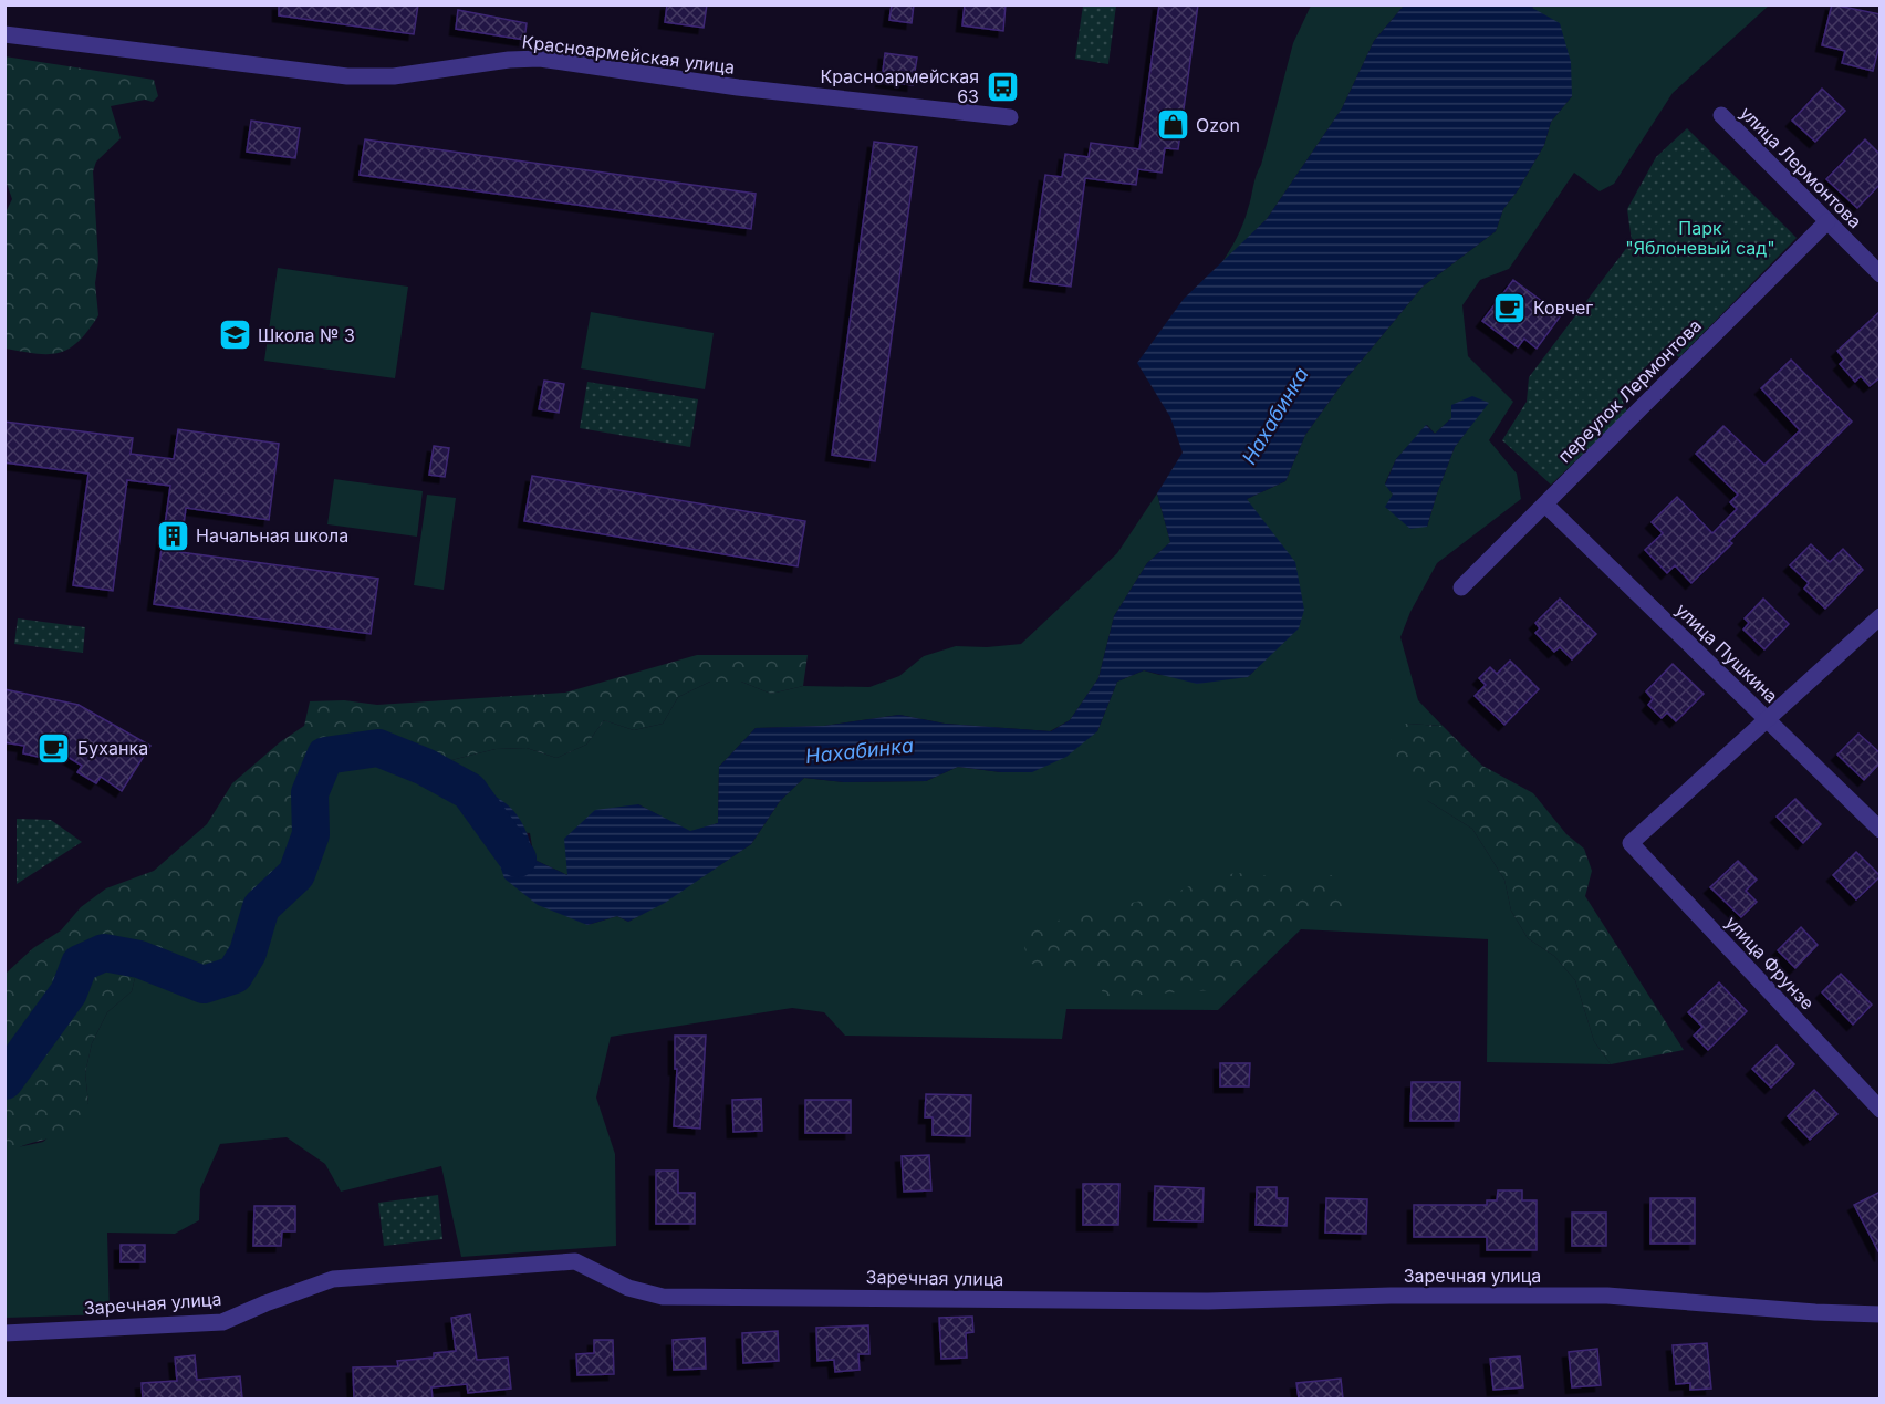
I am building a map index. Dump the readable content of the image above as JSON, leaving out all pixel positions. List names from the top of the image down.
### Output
{
  "streets": {
    "street": [
      "Красноармейская улица",
      "улица Лермонтова",
      "переулок Лермонтова",
      "улица Пушкина",
      "улица Фрунзе",
      "Заречная улица"
    ]
  },
  "crossings": [
    ["улица Лермонтова", "переулок Лермонтова"],
    ["переулок Лермонтова", "улица Пушкина"],
    ["улица Пушкина", "улица Фрунзе"]
  ],
  "water": ["Нахабинка"],
  "parks": ["Парк \"Яблоневый сад\""],
  "places": {
    "bus stop": ["Красноармейская 63"],
    "shop": ["Ozon"],
    "cafe": ["Ковчег", "Буханка"],
    "school or university": ["Школа № 3"],
    "building": ["Начальная школа"]
  }
}
